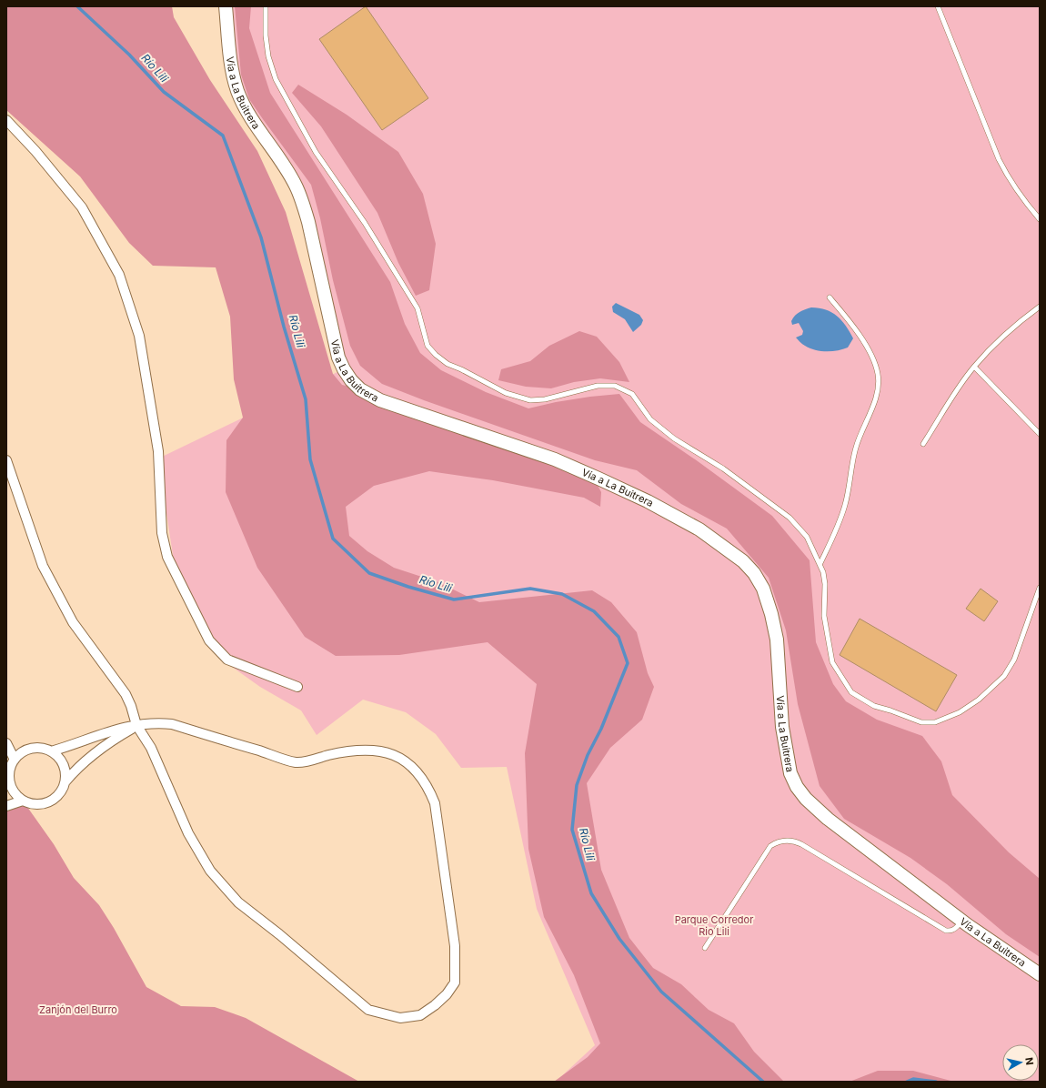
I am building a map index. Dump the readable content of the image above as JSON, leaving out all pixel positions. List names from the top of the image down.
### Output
{
  "streets": {
    "street": ["Vía a La Buitrera"]
  },
  "water": ["Río Lili"],
  "parks": ["Parque Corredor Rio Lili", "Zanjón del Burro"],
  "north": "right"
}
